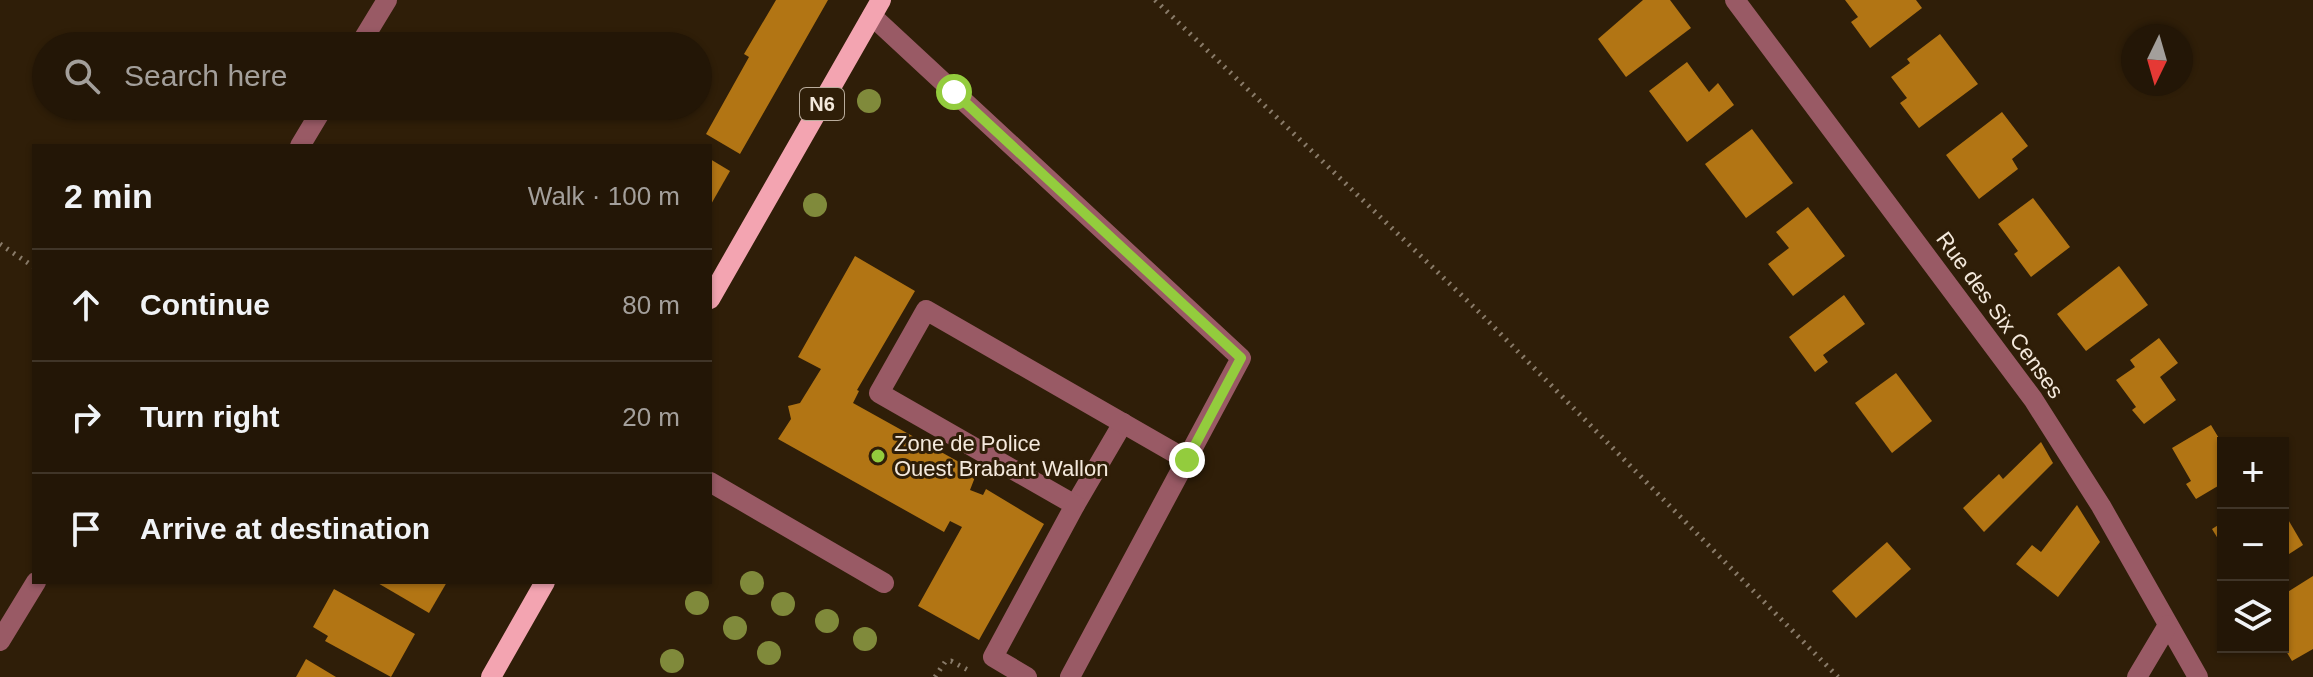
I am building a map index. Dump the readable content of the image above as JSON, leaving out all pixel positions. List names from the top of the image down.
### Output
{
  "streets": {
    "main road": ["N6"],
    "street": ["Rue des Six Censes"]
  },
  "places": ["Zone de Police Ouest Brabant Wallon"],
  "north": "bottom",
  "page": {
    "search": "Search here",
    "heading": ["2 min", "Walk · 100 m"],
    "list": [
      ["Continue", "80 m"],
      ["Turn right", "20 m"],
      "Arrive at destination"
    ],
    "map_buttons": ["+", "−"]
  }
}
